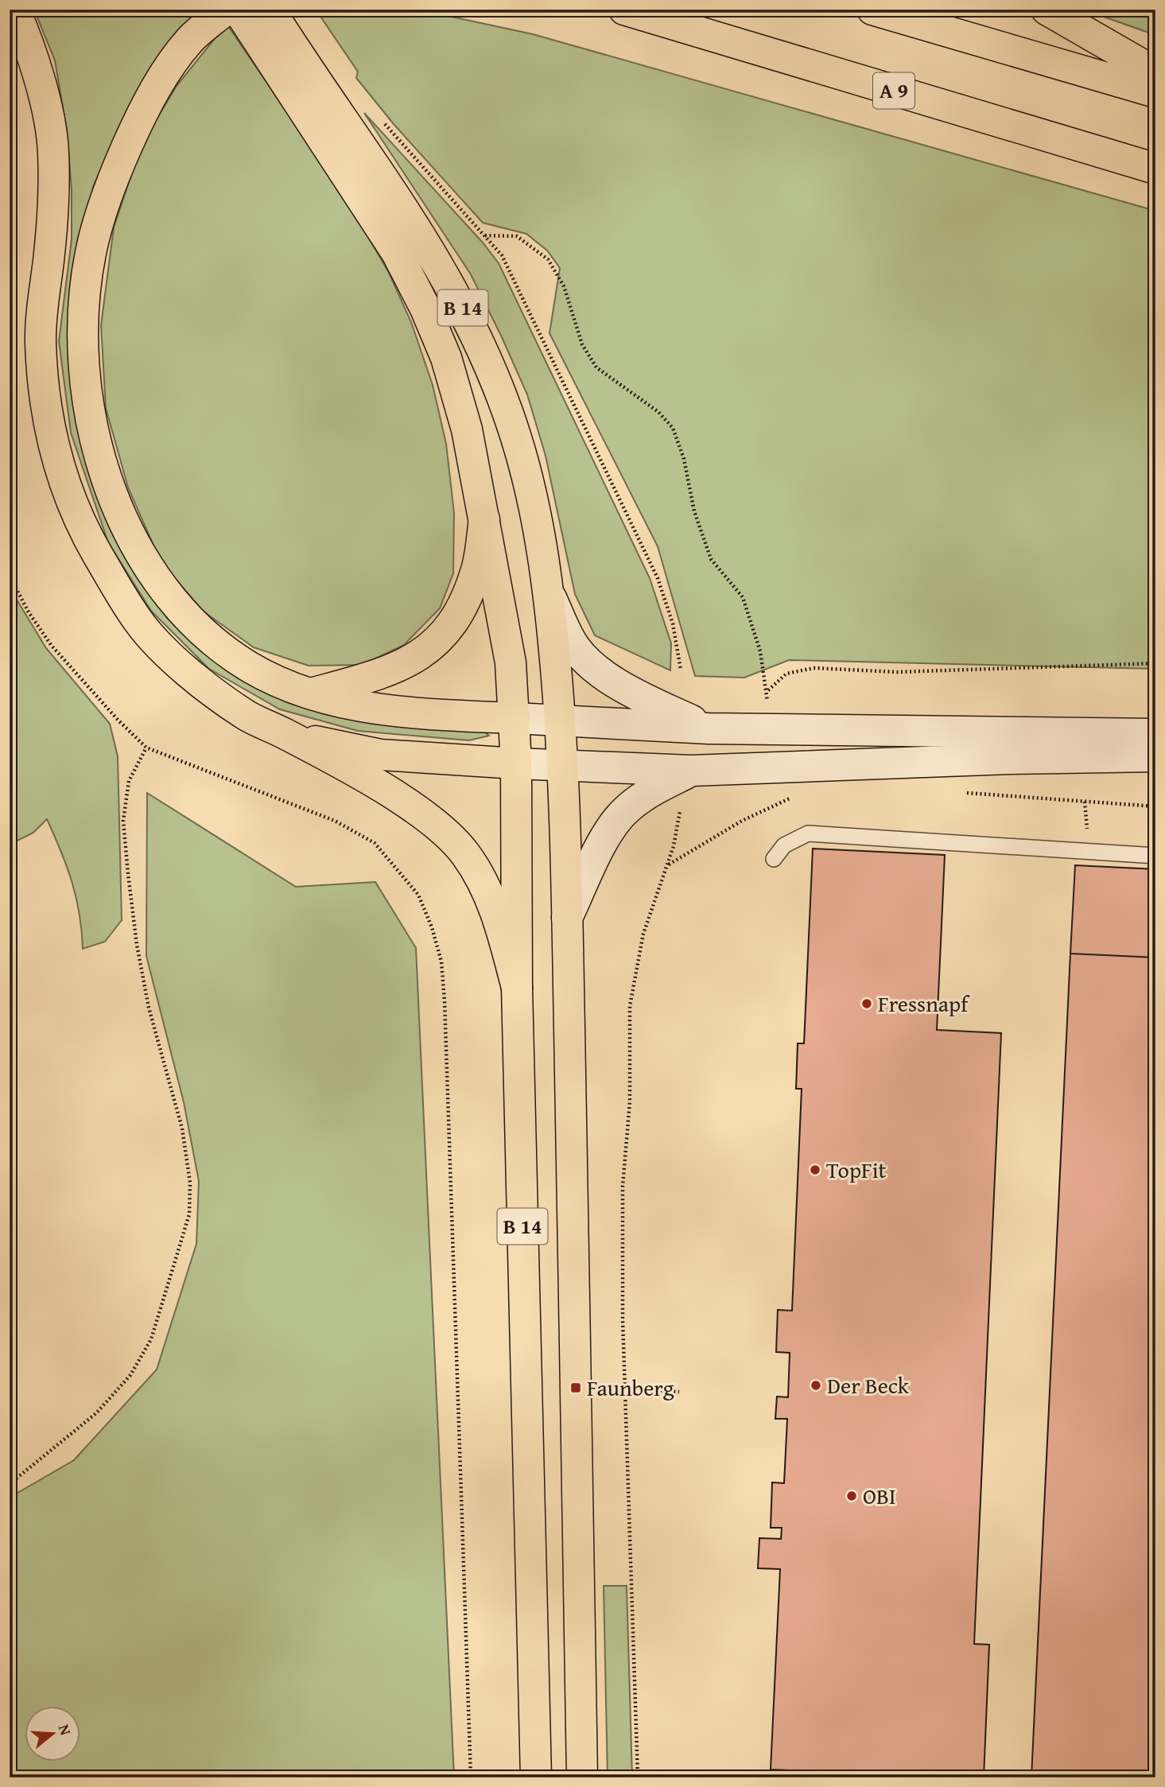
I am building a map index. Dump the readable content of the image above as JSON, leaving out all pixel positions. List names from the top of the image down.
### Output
{
  "streets": {
    "main road": ["A 9", "B 14"]
  },
  "places": {
    "other": [
      "Fressnapf",
      "TopFit",
      "Der Beck",
      "OBI"
    ],
    "transit": ["Faunberg"]
  },
  "north": "right"
}
